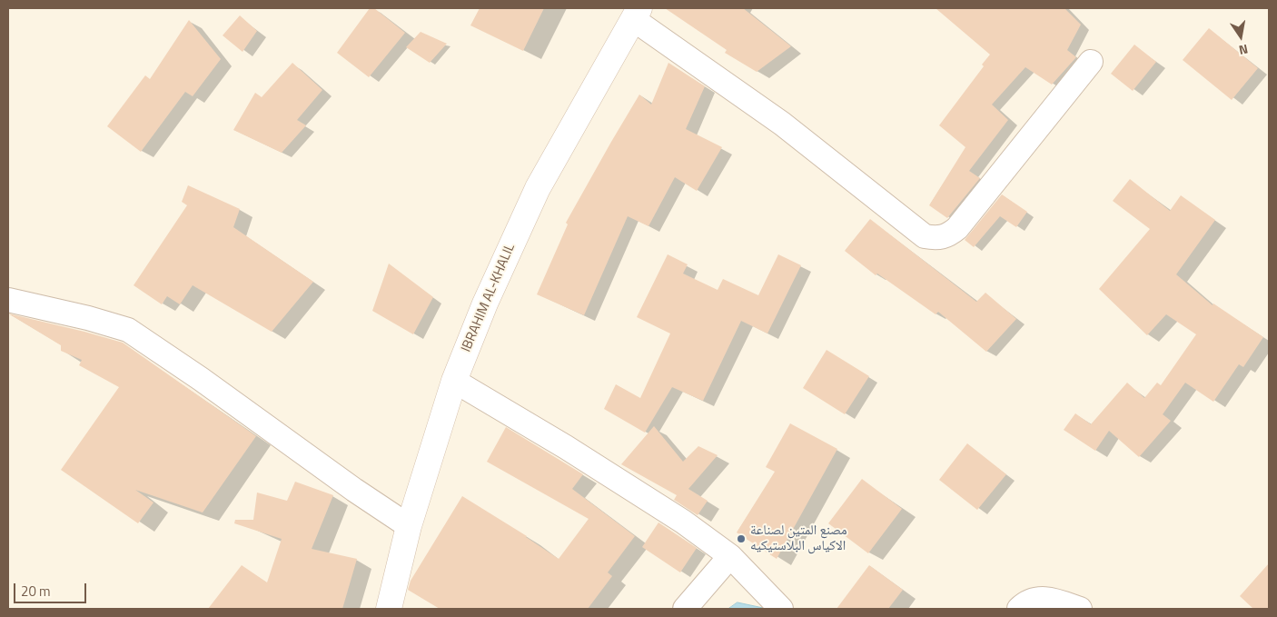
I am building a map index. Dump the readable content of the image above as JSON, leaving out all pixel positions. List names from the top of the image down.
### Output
{
  "streets": {
    "street": ["IBRAHIM AL-KHALIL"]
  },
  "places": ["مصنع المتين لصناعة الاكياس البلاستيكيه"],
  "scale_bar": "20 m",
  "north": "bottom"
}
